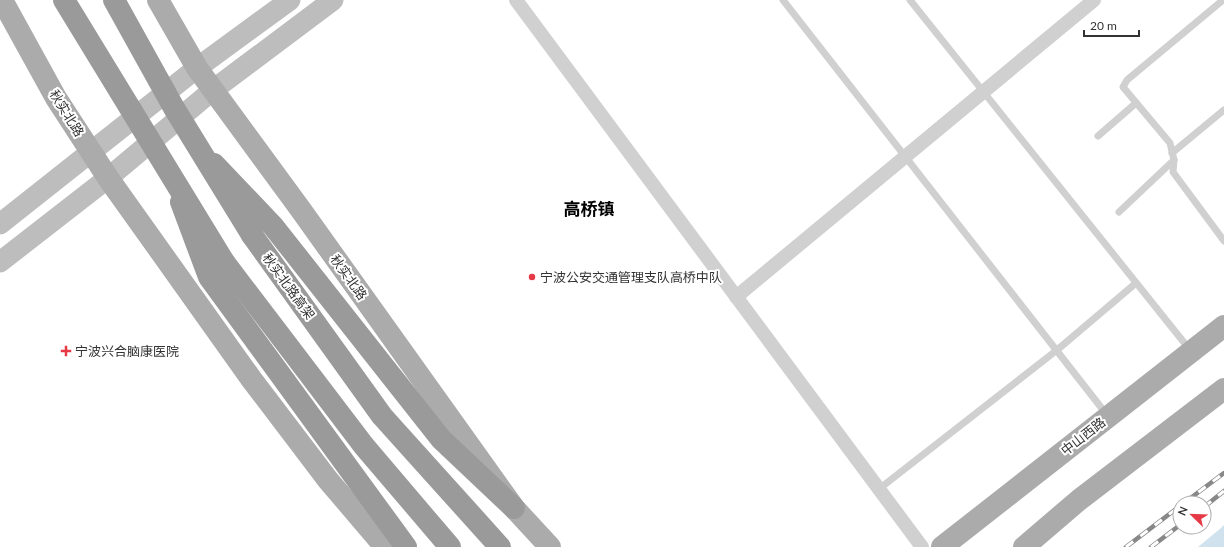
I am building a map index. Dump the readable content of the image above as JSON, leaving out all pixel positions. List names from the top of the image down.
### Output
{
  "streets": {
    "highway": ["秋实北路高架"],
    "main road": ["秋实北路", "中山西路"]
  },
  "districts": ["高桥镇"],
  "places": {
    "other": ["宁波公安交通管理支队高桥中队"],
    "health": ["宁波兴合脑康医院"]
  },
  "scale_bar": "20 m",
  "north": "top left"
}
